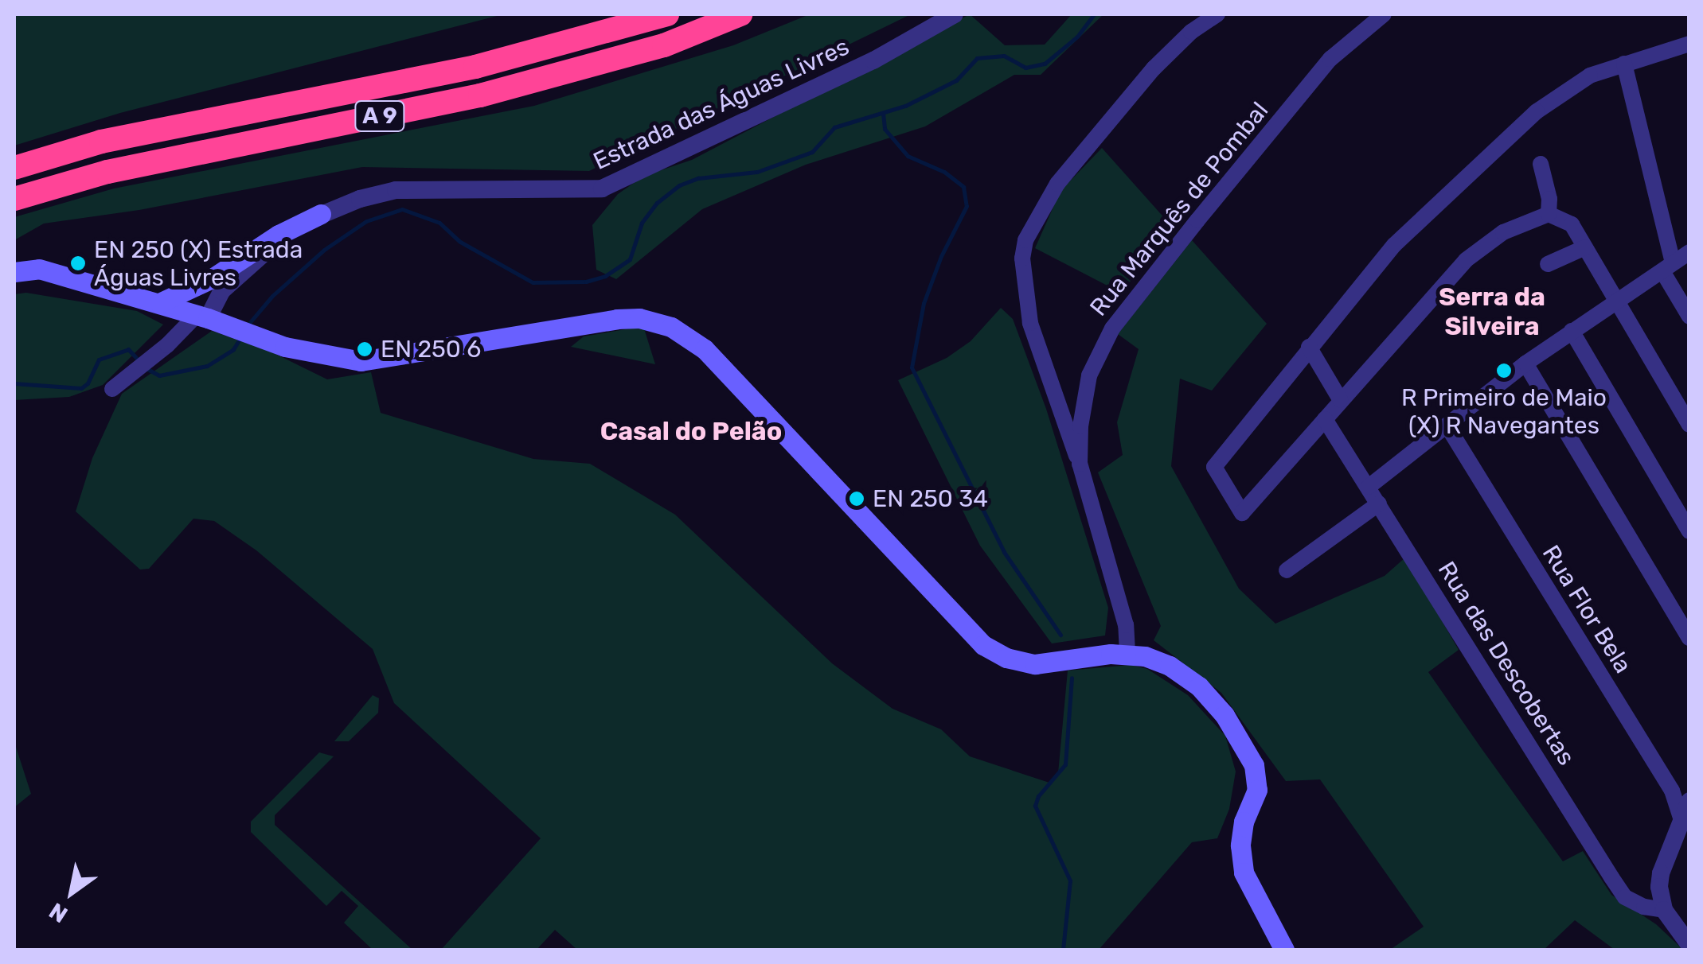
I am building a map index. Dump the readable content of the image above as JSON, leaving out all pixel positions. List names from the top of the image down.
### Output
{
  "streets": {
    "highway": ["A 9"],
    "street": [
      "Estrada das Águas Livres",
      "Rua Marquês de Pombal",
      "Rua Flor Bela",
      "Rua das Descobertas"
    ]
  },
  "districts": ["Serra da Silveira", "Casal do Pelão"],
  "places": [
    "EN 250 (X) Estrada Águas Livres",
    "EN 250 6",
    "R Primeiro de Maio (X) R Navegantes",
    "EN 250 34"
  ],
  "north": "bottom left"
}
